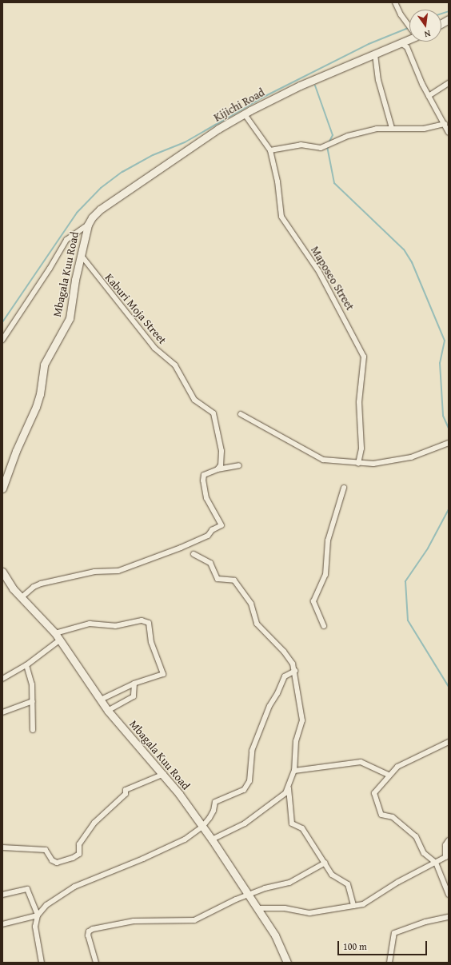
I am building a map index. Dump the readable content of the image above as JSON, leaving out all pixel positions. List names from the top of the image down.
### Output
{
  "streets": {
    "street": [
      "Kijichi Road",
      "Mbagala Kuu Road",
      "Maposeo Street",
      "Kaburi Moja Street"
    ]
  },
  "crossings": [
    ["Kijichi Road", "Mbagala Kuu Road"],
    ["Kijichi Road", "Maposeo Street"],
    ["Mbagala Kuu Road", "Kaburi Moja Street"]
  ],
  "scale_bar": "100 m",
  "north": "bottom"
}
